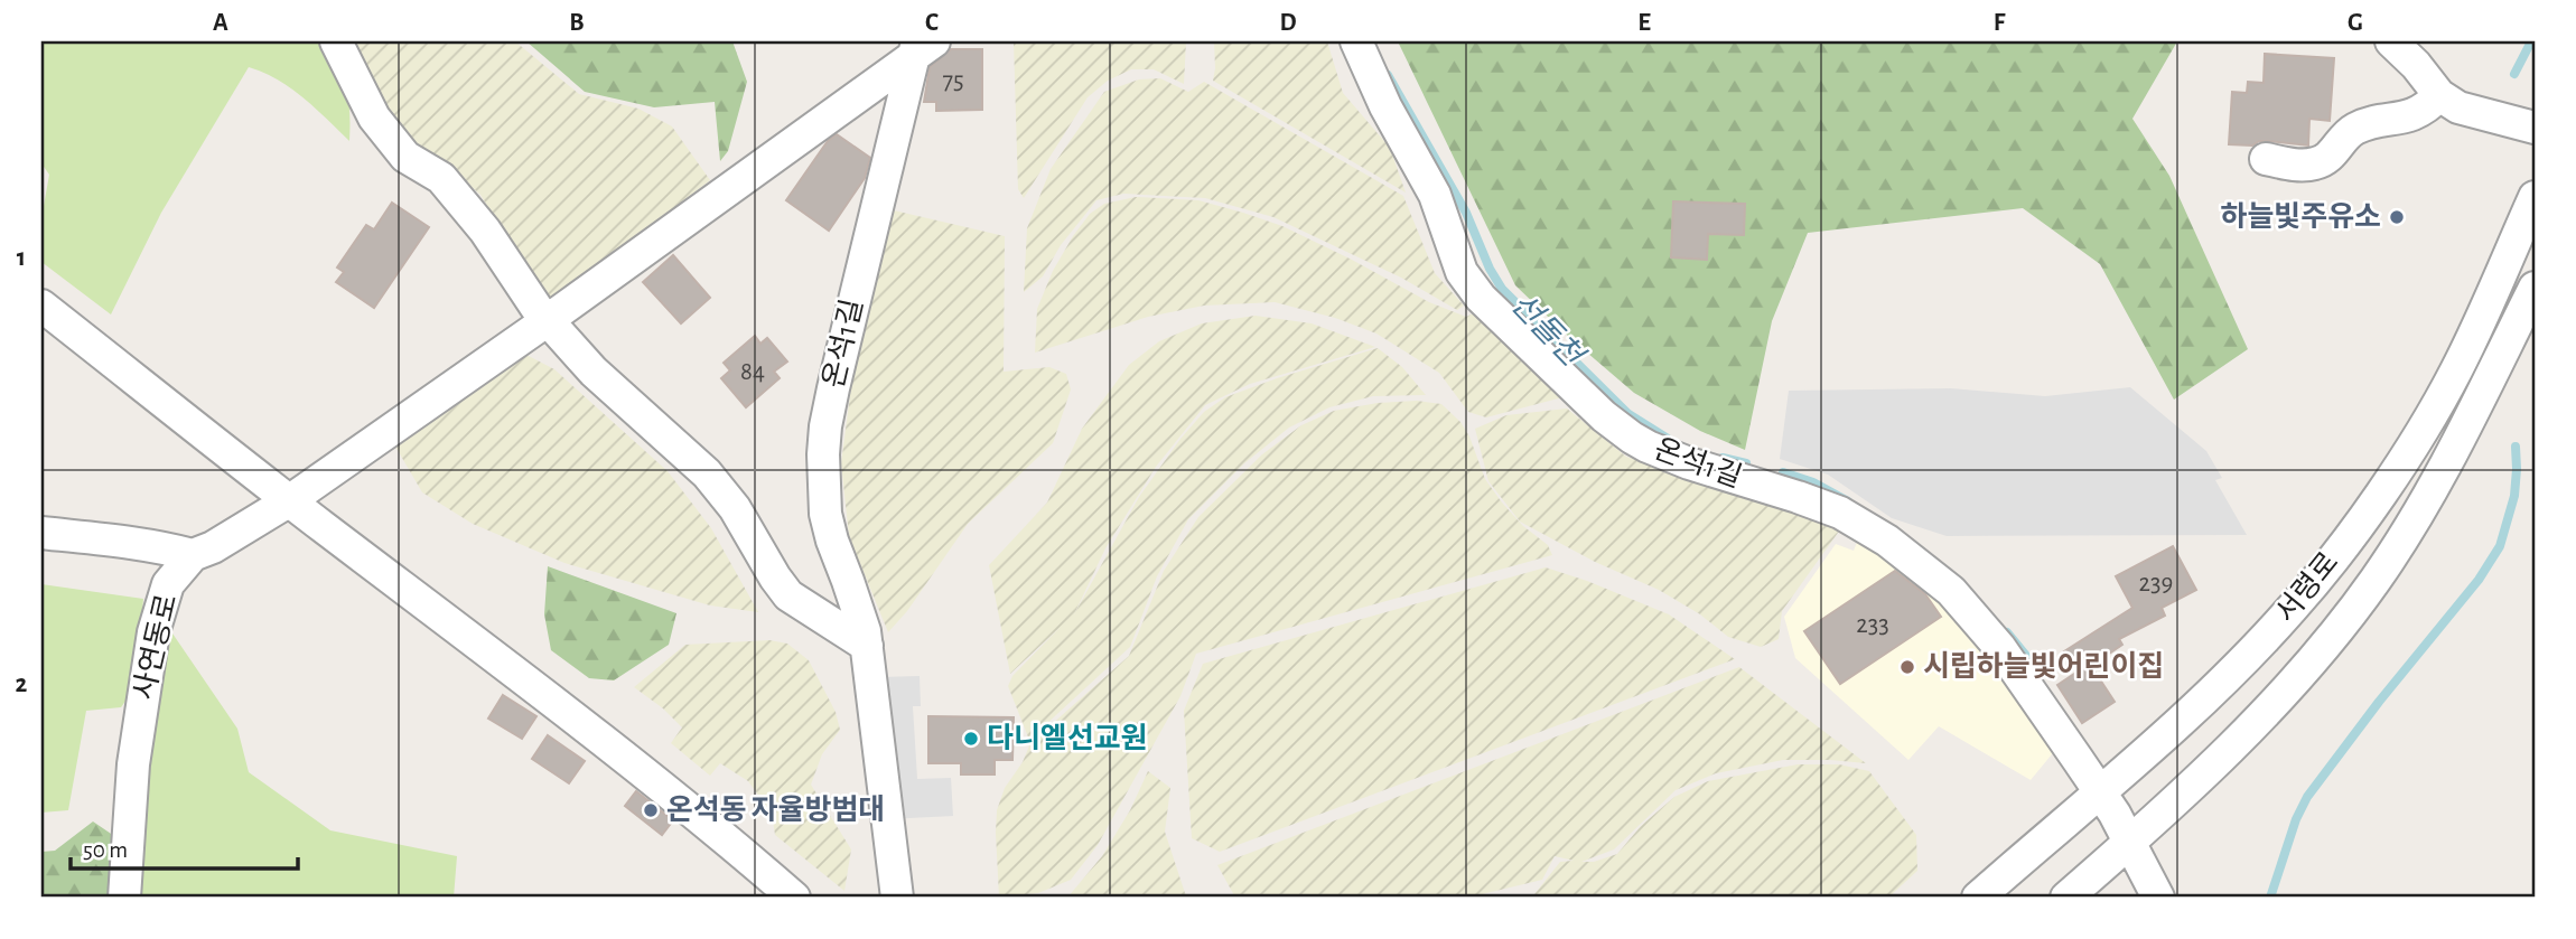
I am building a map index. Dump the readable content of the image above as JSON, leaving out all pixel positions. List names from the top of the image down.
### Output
{
  "streets": {
    "street": ["온석1길", "서령로", "사연동로"]
  },
  "crossings": [
    ["온석1길", "서령로"]
  ],
  "water": ["선돌천"],
  "places": [
    "하늘빛주유소",
    "시립하늘빛어린이집",
    "다니엘선교원",
    "온석동 자율방범대"
  ],
  "house_numbers": [
    "75",
    "84",
    "239",
    "233"
  ],
  "scale_bar": "50 m",
  "grid": {
    "columns": [
      "A",
      "B",
      "C",
      "D",
      "E",
      "F",
      "G"
    ],
    "rows": ["1", "2"]
  }
}
